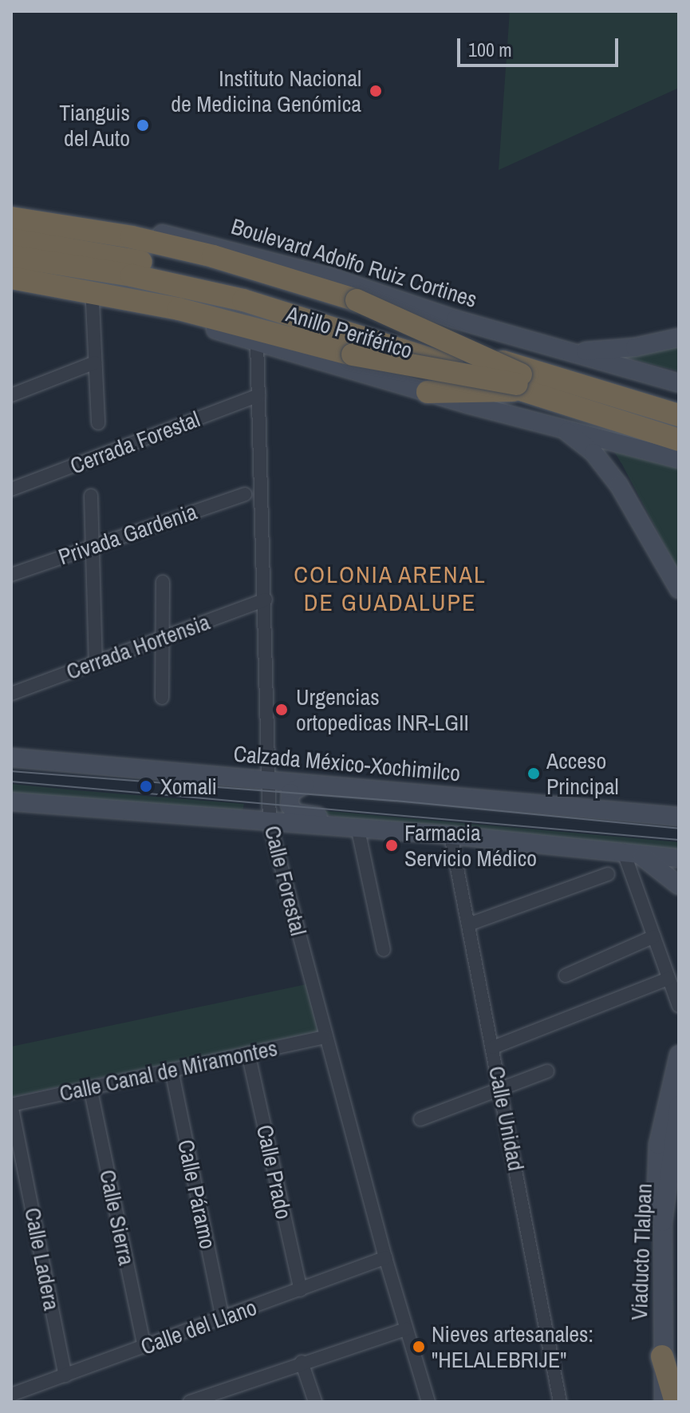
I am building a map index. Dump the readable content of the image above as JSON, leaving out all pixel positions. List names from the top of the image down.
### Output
{
  "streets": {
    "highway": ["Anillo Periférico"],
    "main road": ["Boulevard Adolfo Ruiz Cortines", "Calzada México-Xochimilco", "Viaducto Tlalpan"],
    "street": [
      "Cerrada Forestal",
      "Privada Gardenia",
      "Cerrada Hortensia",
      "Calle Forestal",
      "Calle Canal de Miramontes",
      "Calle Unidad",
      "Calle Prado",
      "Calle Páramo",
      "Calle Sierra",
      "Calle Ladera",
      "Calle del Llano"
    ]
  },
  "crossings": [
    ["Cerrada Forestal", "Calle Forestal"],
    ["Cerrada Hortensia", "Calle Forestal"],
    ["Calzada México-Xochimilco", "Calle Forestal"],
    ["Calle Forestal", "Calle Canal de Miramontes"],
    ["Calle Forestal", "Calle del Llano"],
    ["Calle Canal de Miramontes", "Calle Prado"],
    ["Calle Canal de Miramontes", "Calle Páramo"],
    ["Calle Canal de Miramontes", "Calle Sierra"],
    ["Calle Canal de Miramontes", "Calle Ladera"],
    ["Calle Prado", "Calle del Llano"],
    ["Calle Páramo", "Calle del Llano"],
    ["Calle Sierra", "Calle del Llano"],
    ["Calle Ladera", "Calle del Llano"]
  ],
  "districts": ["COLONIA ARENAL DE GUADALUPE"],
  "places": [
    "Instituto Nacional de Medicina Genómica",
    "Tianguis del Auto",
    "Urgencias ortopedicas INR-LGII",
    "Acceso Principal",
    "Xomali",
    "Farmacia Servicio Médico",
    "Nieves artesanales: \"HELALEBRIJE\""
  ],
  "scale_bar": "100 m"
}
